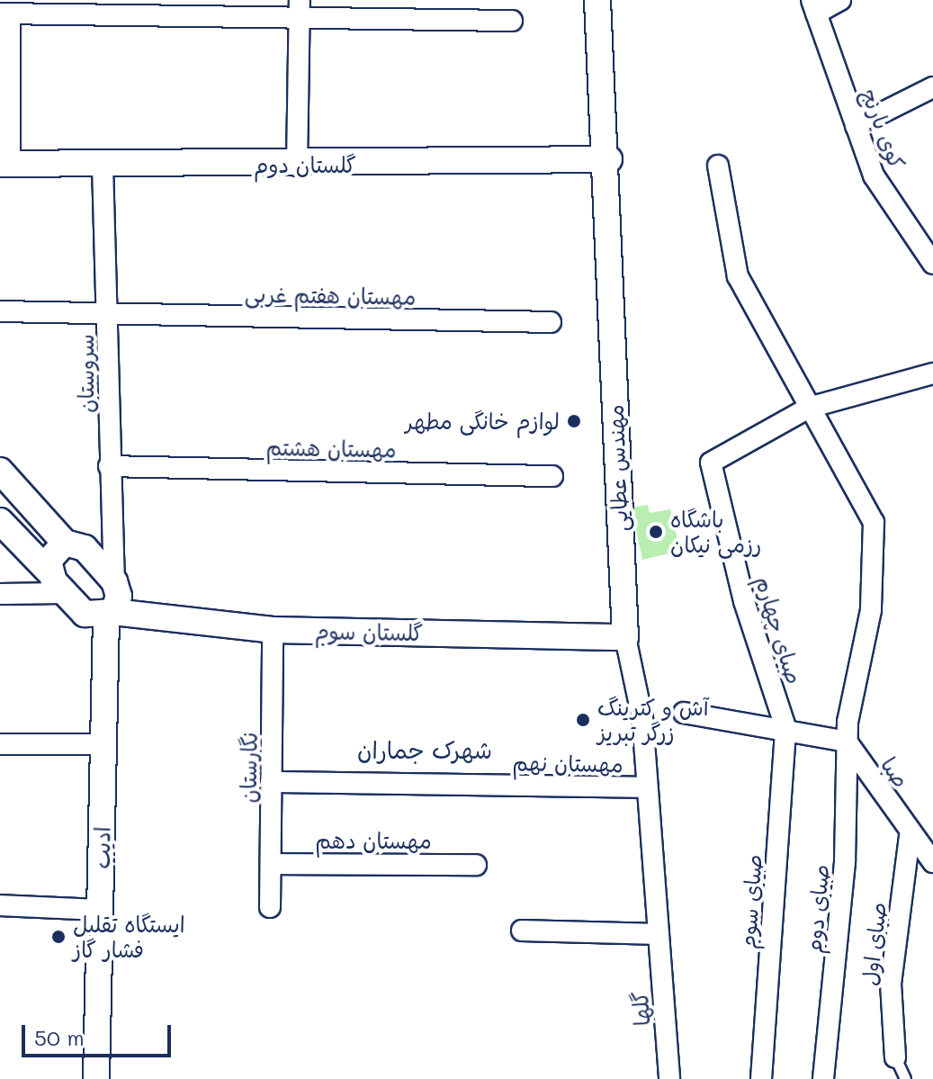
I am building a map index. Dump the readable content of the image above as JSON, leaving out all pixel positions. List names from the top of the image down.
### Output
{
  "streets": {
    "street": [
      "کوی بارنج",
      "گلستان دوم",
      "مهستان هفتم غربی",
      "سروستان",
      "مهستان هشتم",
      "مهندس عطایی",
      "صبای چهارم",
      "گلستان سوم",
      "مهستان نهم",
      "نگارستان",
      "صبا",
      "مهستان دهم",
      "ادیب",
      "صبای سوم",
      "صبای دوم",
      "صبای اول",
      "گلها"
    ]
  },
  "crossings": [
    ["گلستان دوم", "سروستان"],
    ["گلستان دوم", "مهندس عطایی"],
    ["مهستان هفتم غربی", "سروستان"],
    ["سروستان", "مهستان هشتم"],
    ["سروستان", "ادیب"],
    ["مهندس عطایی", "گلستان سوم"],
    ["مهندس عطایی", "مهستان نهم"],
    ["مهندس عطایی", "گلها"],
    ["صبای چهارم", "صبای سوم"],
    ["صبای چهارم", "صبای دوم"],
    ["گلستان سوم", "نگارستان"],
    ["گلستان سوم", "ادیب"],
    ["مهستان نهم", "نگارستان"],
    ["نگارستان", "مهستان دهم"],
    ["صبا", "صبای دوم"],
    ["صبا", "صبای اول"]
  ],
  "districts": ["شهرک جماران"],
  "places": [
    "لوازم خانگی مطهر",
    "باشگاه رزمی نیکان",
    "آش و کترینگ زرگر تبریز",
    "ایستگاه تقلیل فشار گاز"
  ],
  "scale_bar": "50 m"
}
